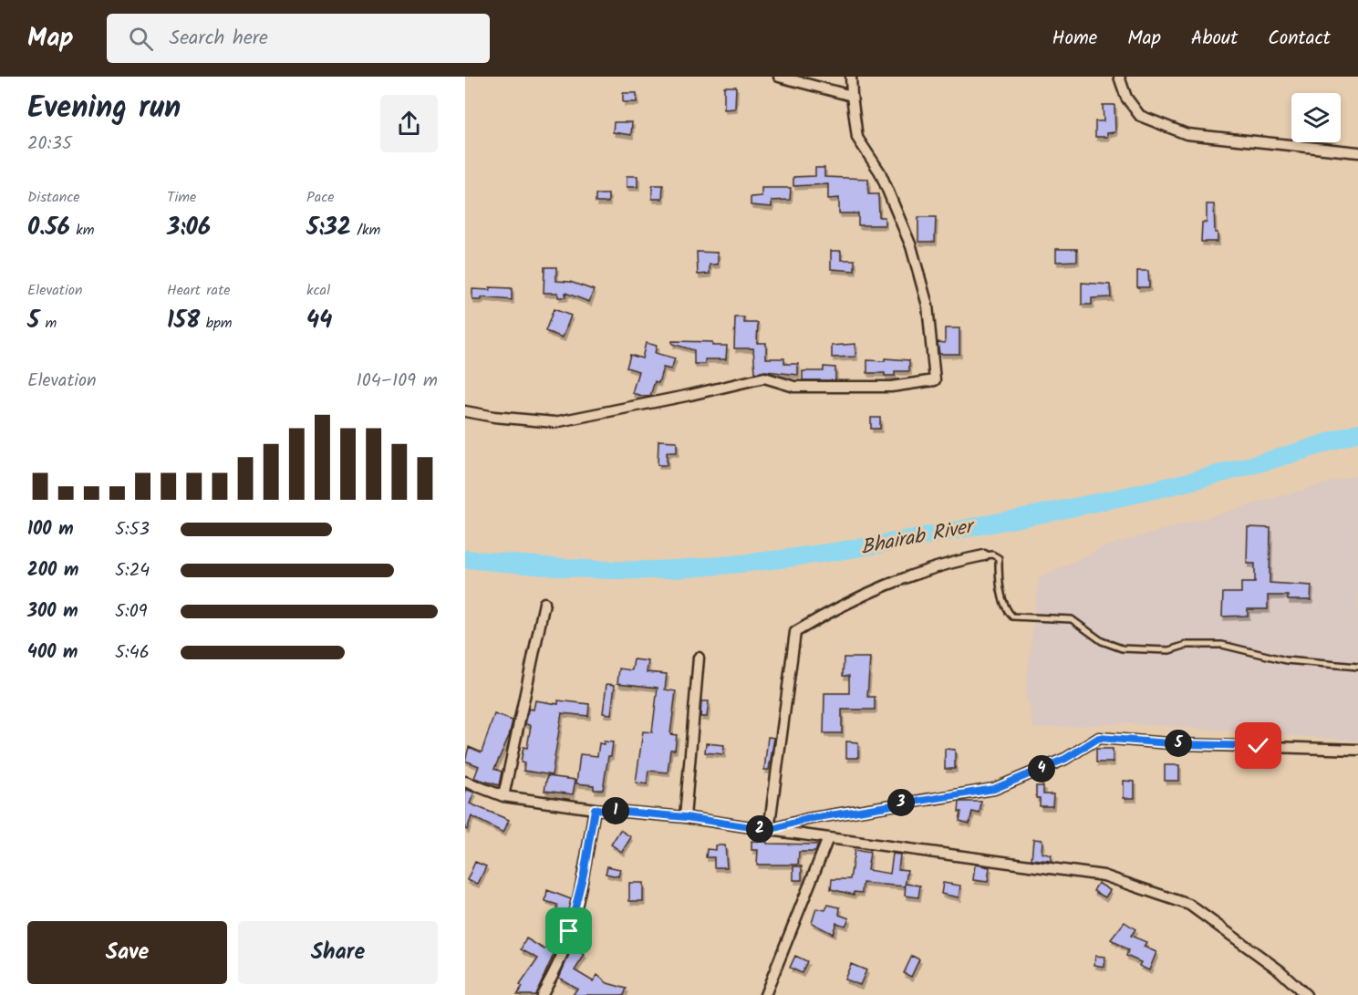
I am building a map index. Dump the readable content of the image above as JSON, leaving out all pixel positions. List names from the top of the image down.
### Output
{
  "water": ["Bhairab River"],
  "page": {
    "header": "Map",
    "search": "Search here",
    "nav": [
      "Home",
      "Map",
      "About",
      "Contact"
    ],
    "heading": ["Evening run", "20:35"],
    "stats": [
      ["Distance", "0.56 km"],
      ["Time", "3:06"],
      ["Pace", "5:32 /km"],
      ["Elevation", "5 m"],
      ["Heart rate", "158 bpm"],
      ["kcal", "44"]
    ],
    "chart": ["Elevation", "104–109 m"],
    "list": [
      {
        "name": "100 m",
        "note": "5:53"
      },
      {
        "name": "200 m",
        "note": "5:24"
      },
      {
        "name": "300 m",
        "note": "5:09"
      },
      {
        "name": "400 m",
        "note": "5:46"
      }
    ],
    "pins": [
      "5",
      "4",
      "3",
      "1",
      "2"
    ],
    "buttons": ["Save", "Share"]
  }
}
